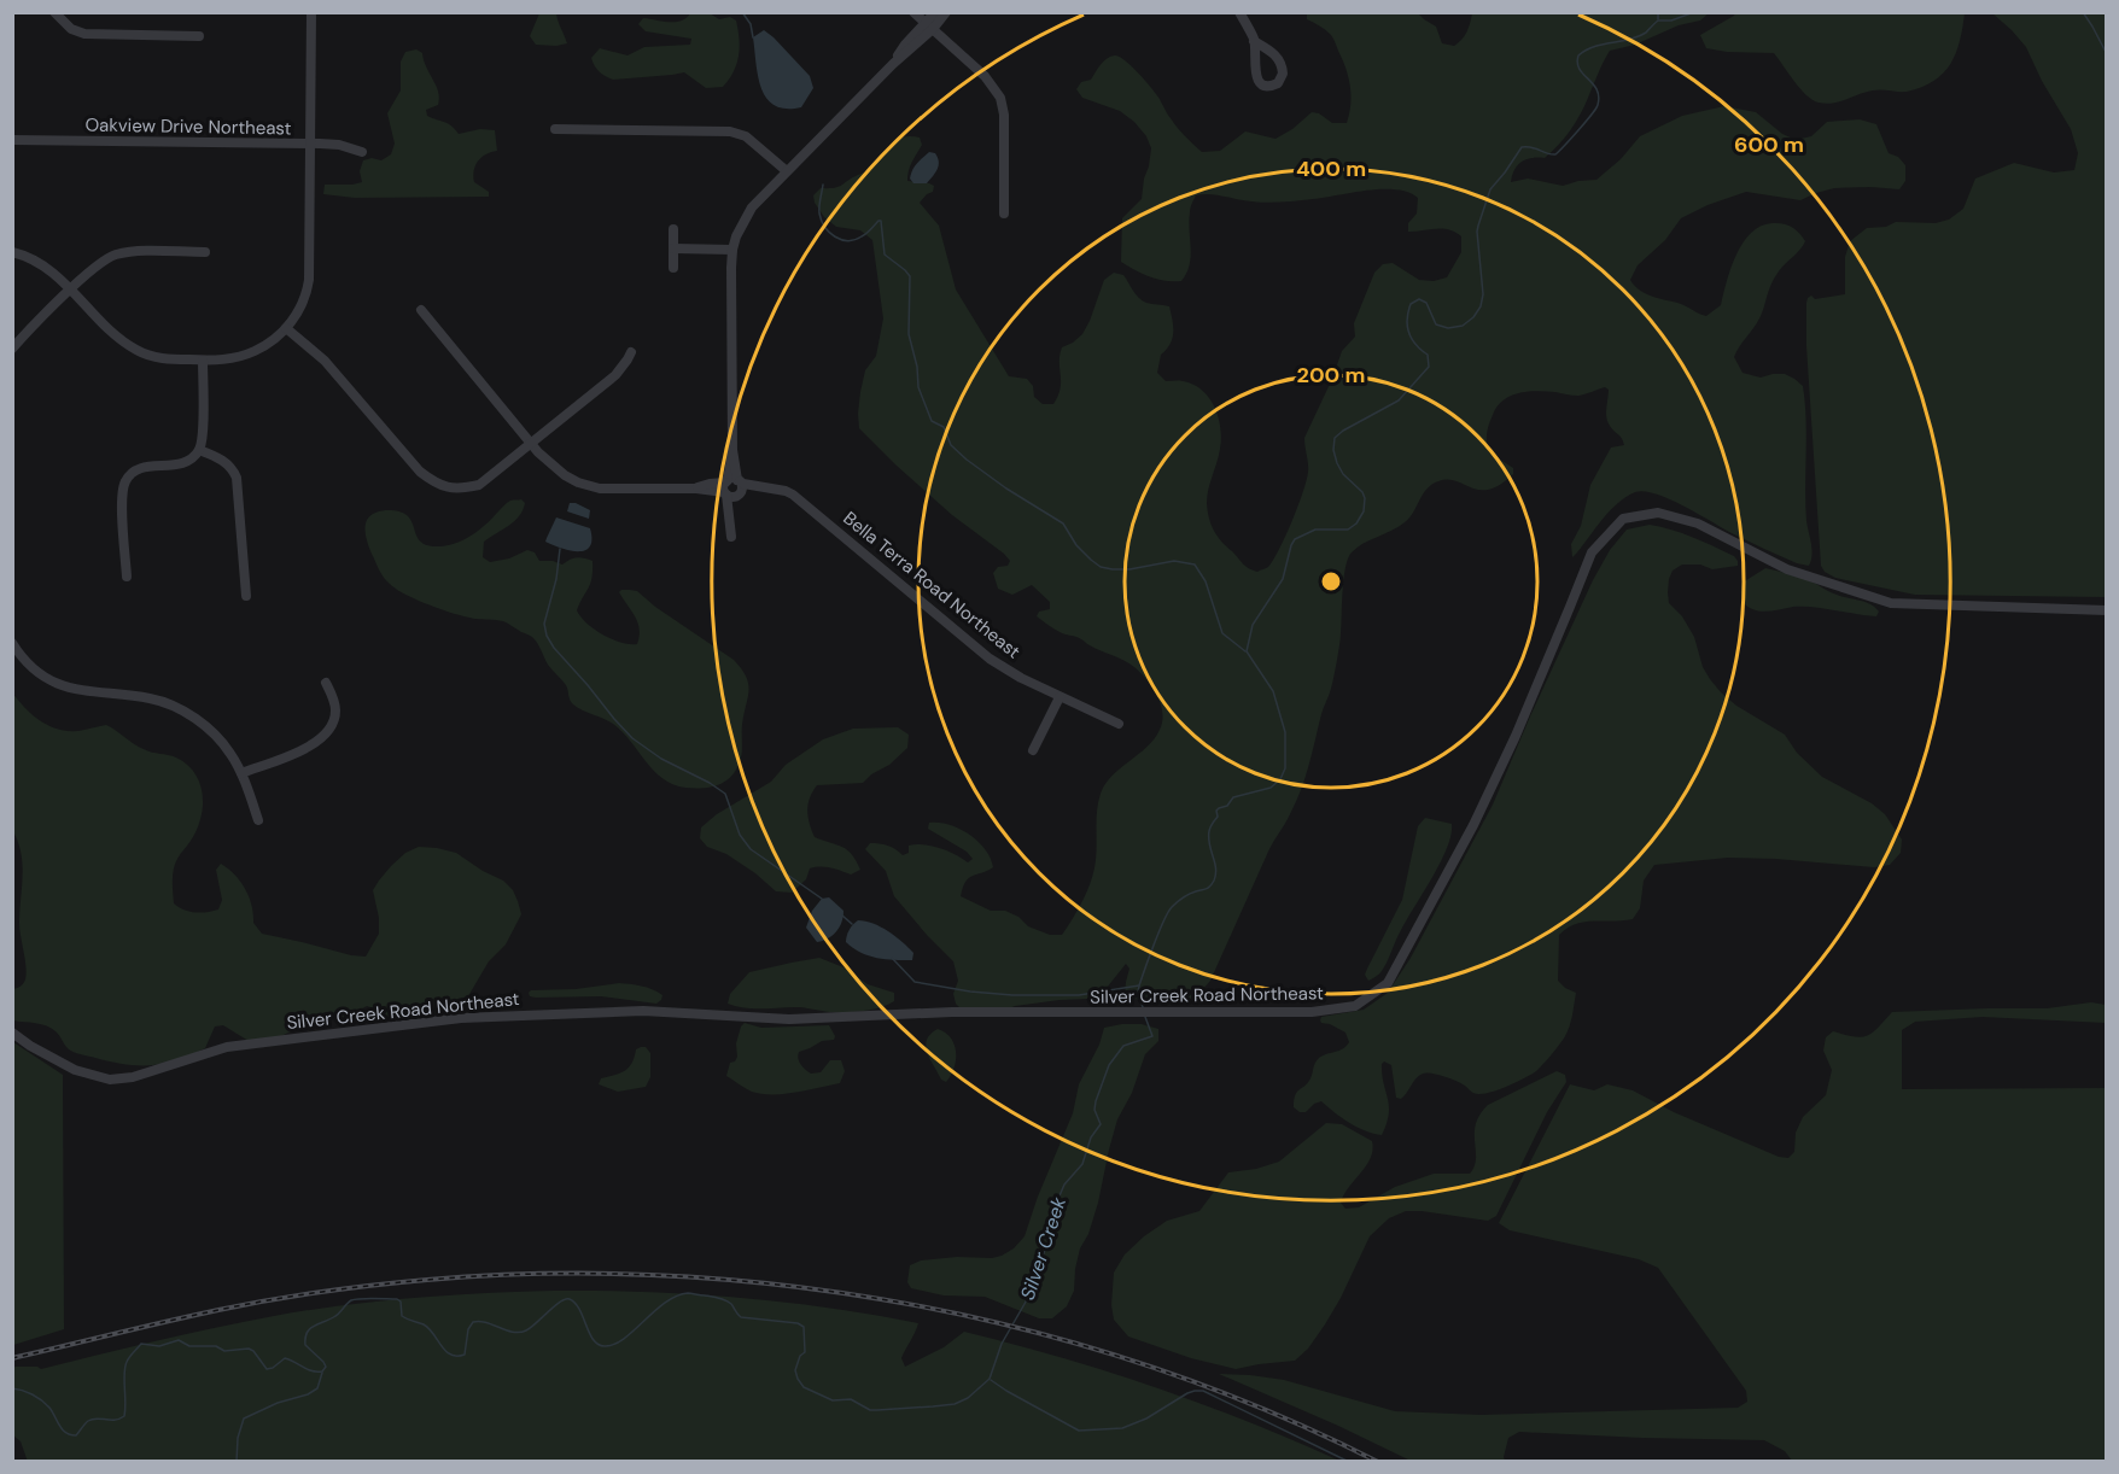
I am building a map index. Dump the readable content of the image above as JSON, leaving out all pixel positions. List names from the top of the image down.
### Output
{
  "streets": {
    "street": ["Oakview Drive Northeast", "Bella Terra Road Northeast", "Silver Creek Road Northeast"]
  },
  "water": ["Silver Creek"],
  "rings": ["600 m", "400 m", "200 m"]
}
